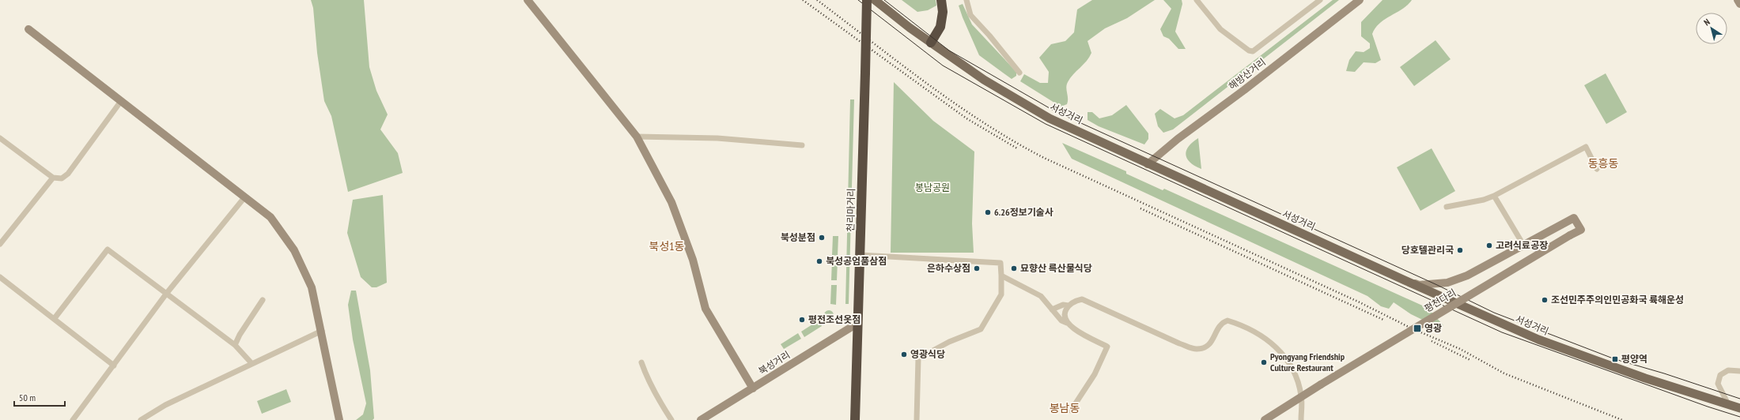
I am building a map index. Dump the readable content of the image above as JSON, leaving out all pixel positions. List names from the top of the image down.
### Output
{
  "streets": {
    "highway": ["천리마거리"],
    "main road": ["서성거리"],
    "street": ["해방산거리", "평천다리", "북성거리"]
  },
  "crossings": [
    ["해방산거리", "서성거리"],
    ["천리마거리", "북성거리"]
  ],
  "districts": ["동흥동", "북성1동", "봉남동"],
  "parks": ["봉남공원"],
  "places": {
    "other": [
      "6.26정보기술사",
      "북성분점",
      "고려식료공장",
      "당호텔관리국",
      "북성공엄품삼점",
      "은하수상점",
      "묘향산 륵산물식당",
      "조선민주주의인민공화국 륙해운성",
      "평전조선옷점",
      "영광식당",
      "Pyongyang Friendship Culture Restaurant"
    ],
    "transit": ["영광", "평양역"]
  },
  "scale_bar": "50 m",
  "north": "top left"
}
